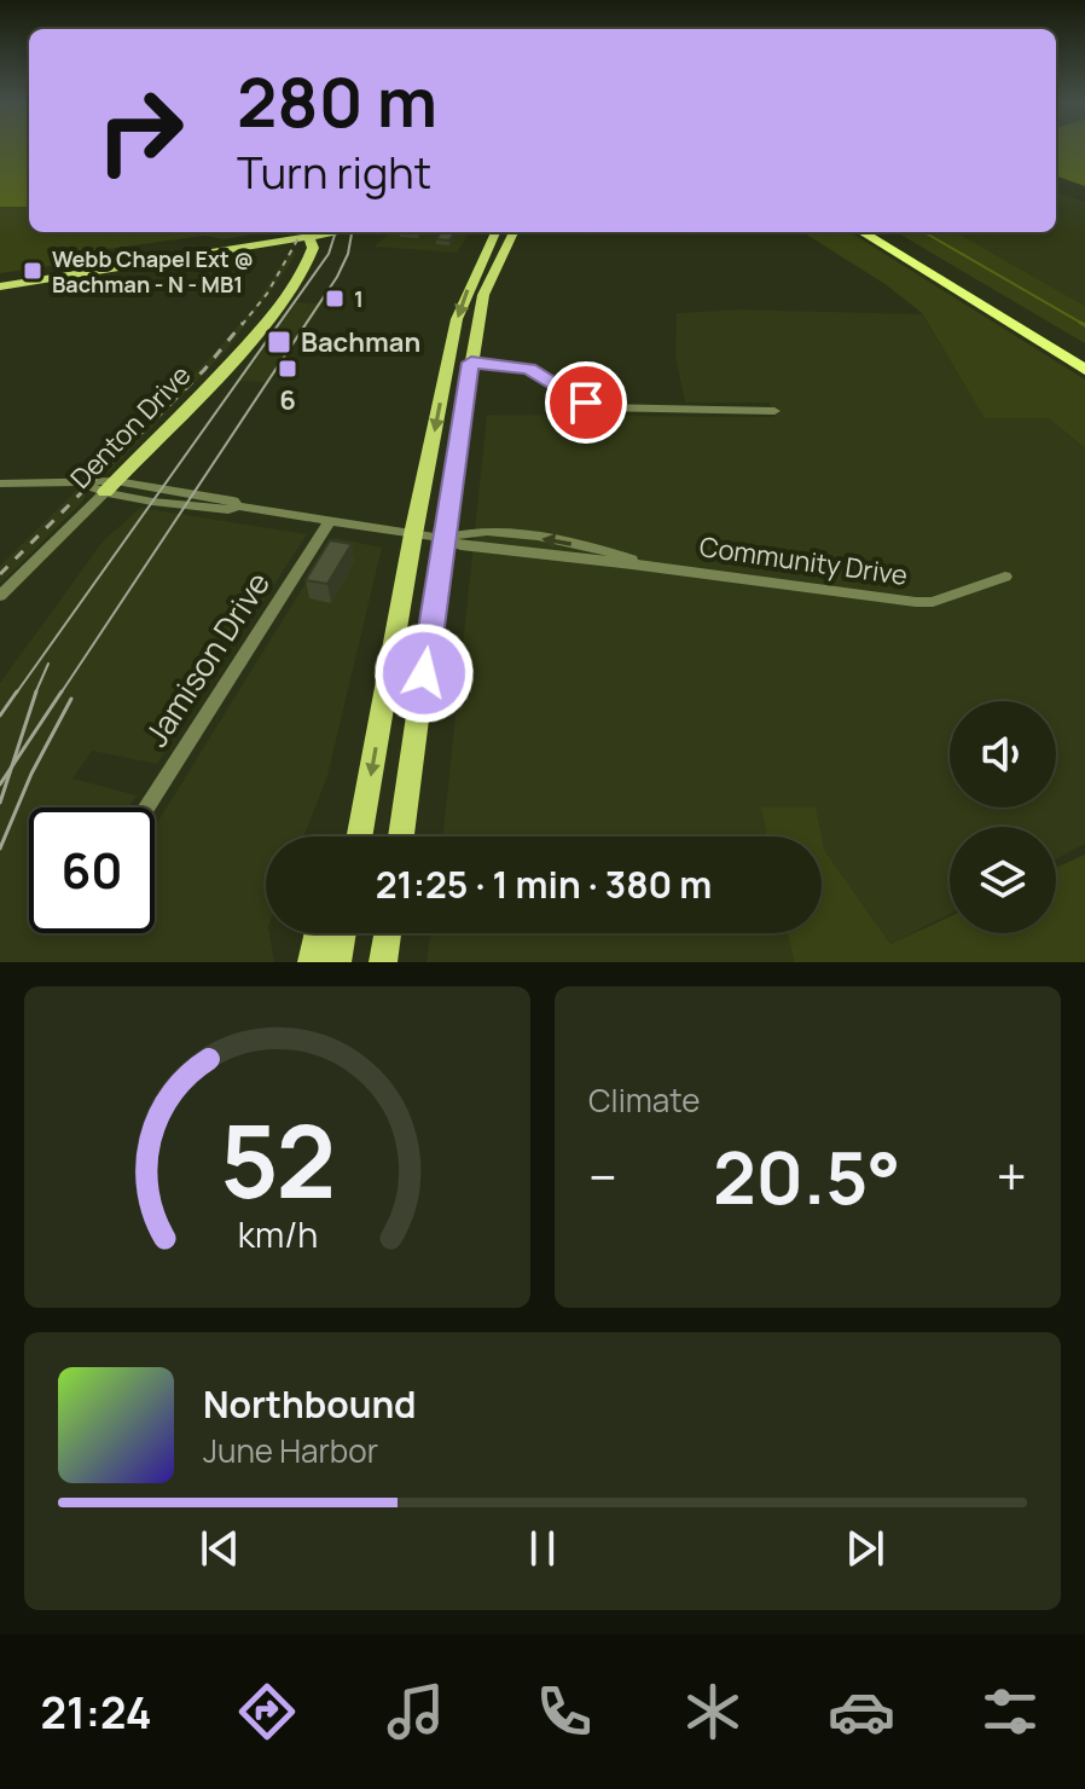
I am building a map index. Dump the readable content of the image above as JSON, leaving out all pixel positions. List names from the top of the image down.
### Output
{
  "streets": {
    "main road": ["Denton Drive"],
    "street": ["Community Drive", "Jamison Drive"]
  },
  "crossings": [
    ["Denton Drive", "Community Drive"],
    ["Community Drive", "Jamison Drive"]
  ],
  "places": {
    "transit": [
      "Webb Chapel Ext @ Bachman - N - MB1",
      "1",
      "Bachman",
      "6"
    ]
  },
  "page": {
    "turn": ["280 m", "Turn right"],
    "limit": "60",
    "trip": "21:25 · 1 min · 380 m",
    "tile": "Climate",
    "heat": ["−", "20.5°", "+"],
    "song": ["Northbound", "June Harbor"],
    "tabs": "21:24",
    "gauge": ["52", "km/h"]
  }
}
